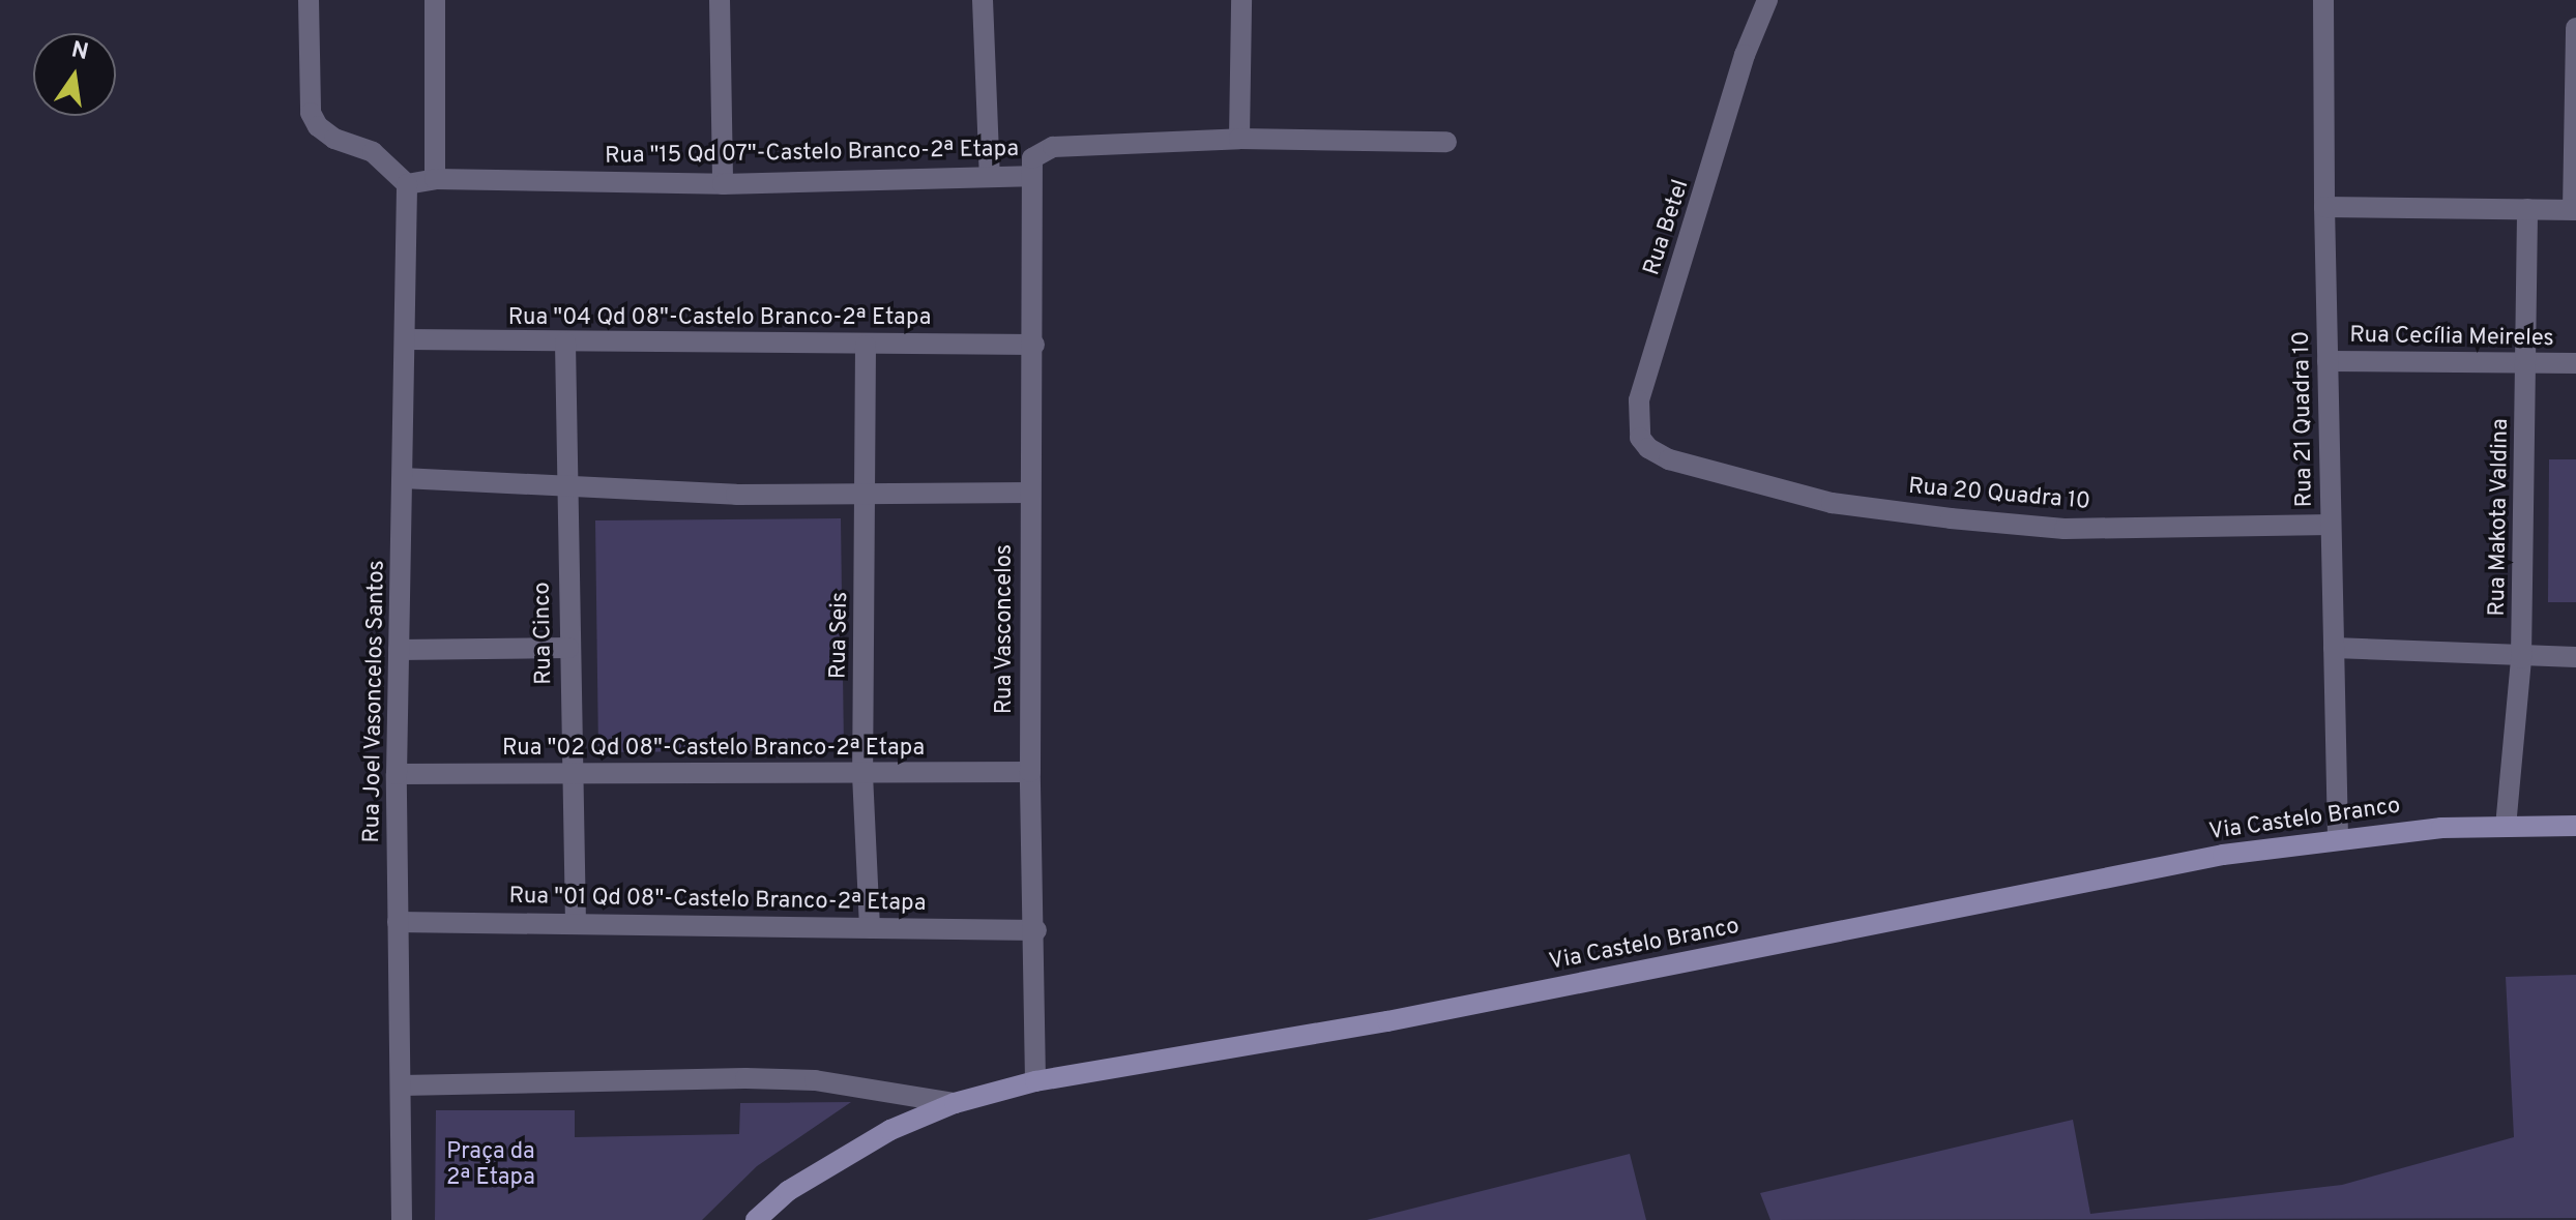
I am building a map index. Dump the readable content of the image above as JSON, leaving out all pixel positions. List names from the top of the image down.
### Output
{
  "streets": {
    "main road": ["Via Castelo Branco"],
    "street": [
      "Rua \"15 Qd 07\"-Castelo Branco-2ª Etapa",
      "Rua Betel",
      "Rua \"04 Qd 08\"-Castelo Branco-2ª Etapa",
      "Rua Cecília Meireles",
      "Rua 21 Quadra 10",
      "Rua 20 Quadra 10",
      "Rua Makota Valdina",
      "Rua Vasconcelos",
      "Rua Cinco",
      "Rua Seis",
      "Rua Joel Vasoncelos Santos",
      "Rua \"02 Qd 08\"-Castelo Branco-2ª Etapa",
      "Rua \"01 Qd 08\"-Castelo Branco-2ª Etapa"
    ]
  },
  "crossings": [
    ["Rua \"15 Qd 07\"-Castelo Branco-2ª Etapa", "Rua Vasconcelos"],
    ["Rua \"15 Qd 07\"-Castelo Branco-2ª Etapa", "Rua Joel Vasoncelos Santos"],
    ["Rua Betel", "Rua 20 Quadra 10"],
    ["Rua \"04 Qd 08\"-Castelo Branco-2ª Etapa", "Rua Vasconcelos"],
    ["Rua \"04 Qd 08\"-Castelo Branco-2ª Etapa", "Rua Cinco"],
    ["Rua \"04 Qd 08\"-Castelo Branco-2ª Etapa", "Rua Seis"],
    ["Rua \"04 Qd 08\"-Castelo Branco-2ª Etapa", "Rua Joel Vasoncelos Santos"],
    ["Rua Cecília Meireles", "Rua 21 Quadra 10"],
    ["Rua Cecília Meireles", "Rua Makota Valdina"],
    ["Rua 21 Quadra 10", "Rua 20 Quadra 10"],
    ["Rua 21 Quadra 10", "Via Castelo Branco"],
    ["Rua Makota Valdina", "Via Castelo Branco"],
    ["Rua Vasconcelos", "Rua \"02 Qd 08\"-Castelo Branco-2ª Etapa"],
    ["Rua Vasconcelos", "Via Castelo Branco"],
    ["Rua Vasconcelos", "Rua \"01 Qd 08\"-Castelo Branco-2ª Etapa"],
    ["Rua Cinco", "Rua \"02 Qd 08\"-Castelo Branco-2ª Etapa"],
    ["Rua Cinco", "Rua \"01 Qd 08\"-Castelo Branco-2ª Etapa"],
    ["Rua Seis", "Rua \"02 Qd 08\"-Castelo Branco-2ª Etapa"],
    ["Rua Seis", "Rua \"01 Qd 08\"-Castelo Branco-2ª Etapa"],
    ["Rua Joel Vasoncelos Santos", "Rua \"02 Qd 08\"-Castelo Branco-2ª Etapa"],
    ["Rua Joel Vasoncelos Santos", "Rua \"01 Qd 08\"-Castelo Branco-2ª Etapa"]
  ],
  "parks": ["Praça da 2ª Etapa"],
  "north": "top"
}
